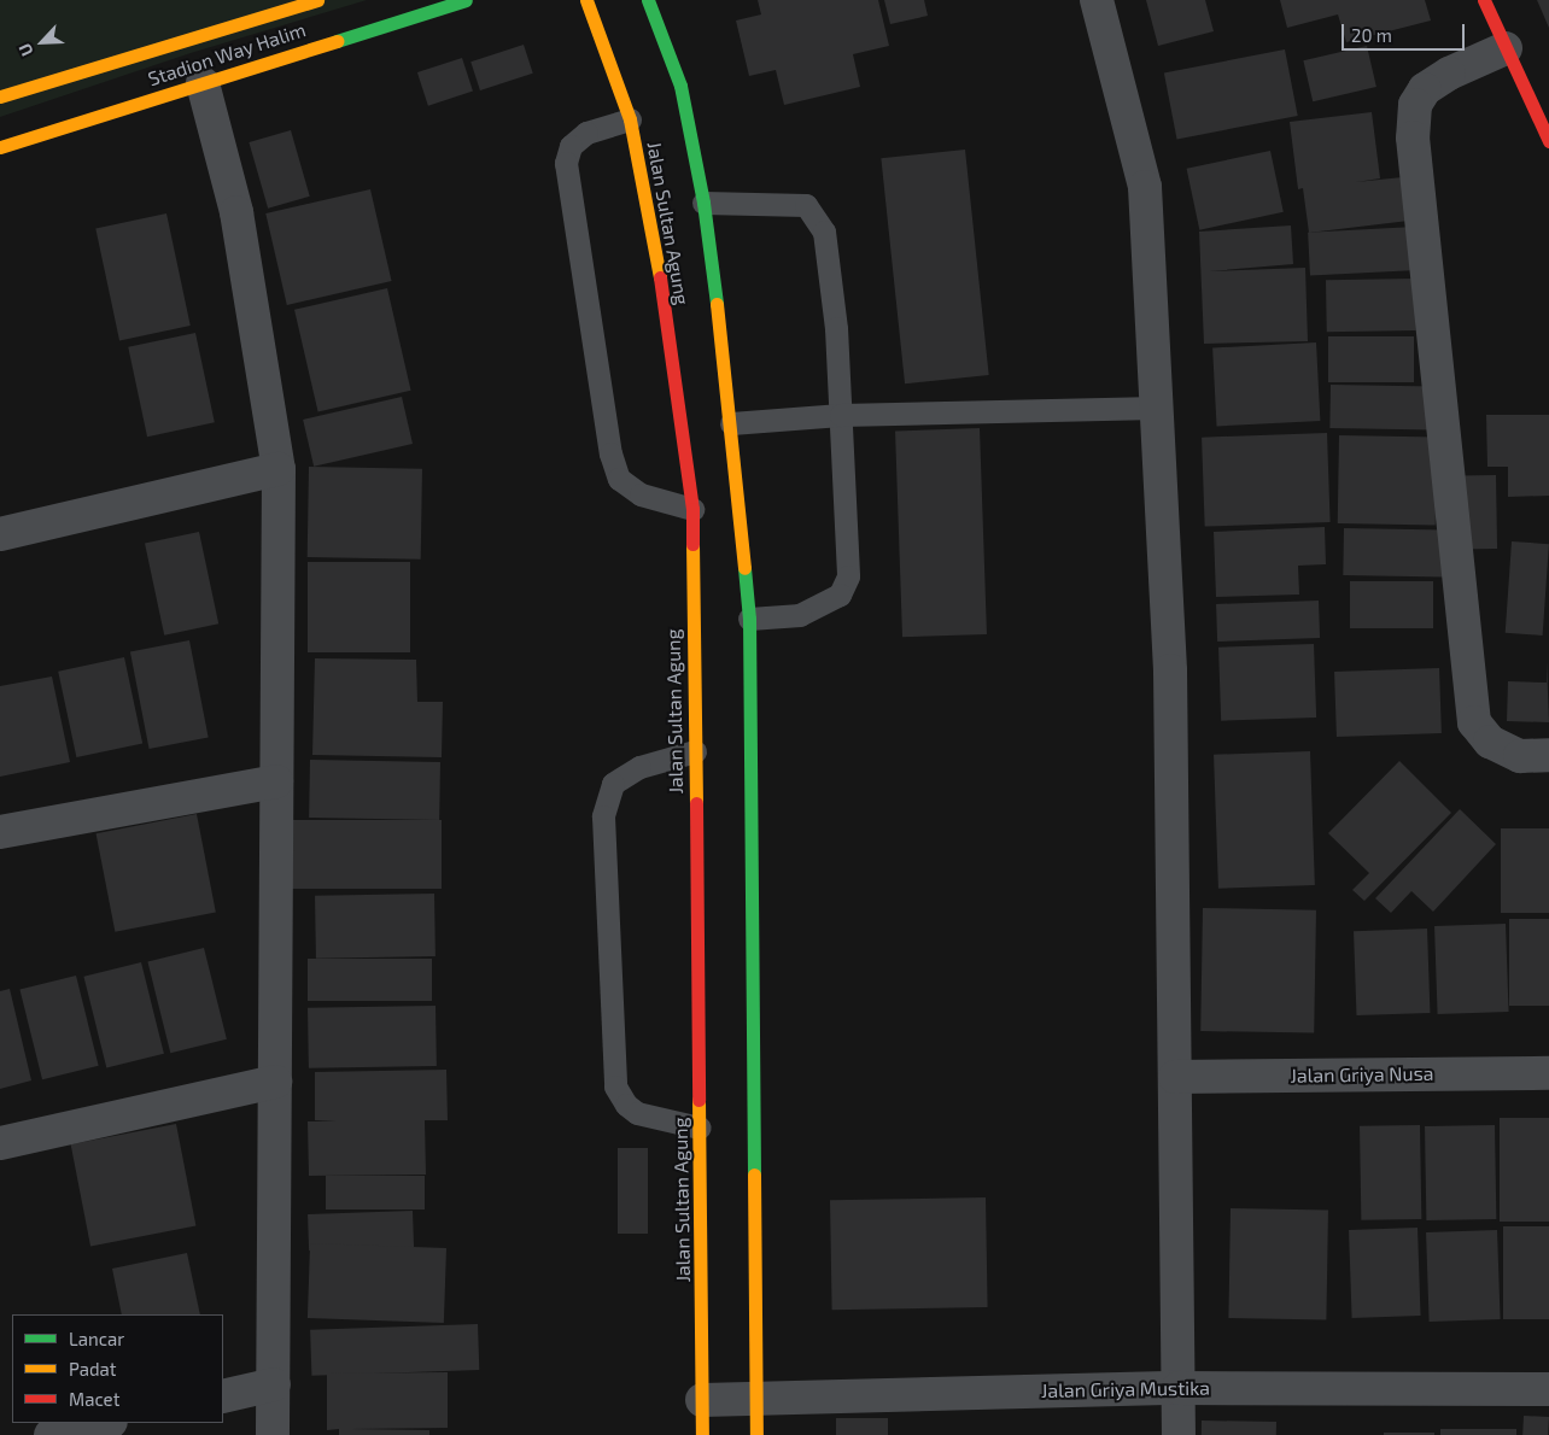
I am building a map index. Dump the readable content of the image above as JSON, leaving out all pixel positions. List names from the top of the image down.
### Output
{
  "streets": {
    "main road": ["Stadion Way Halim", "Jalan Sultan Agung"],
    "street": ["Jalan Griya Nusa", "Jalan Griya Mustika"]
  },
  "crossings": [
    ["Jalan Sultan Agung", "Jalan Griya Mustika"]
  ],
  "legend": ["Lancar", "Padat", "Macet"],
  "scale_bar": "20 m",
  "north": "bottom left"
}
